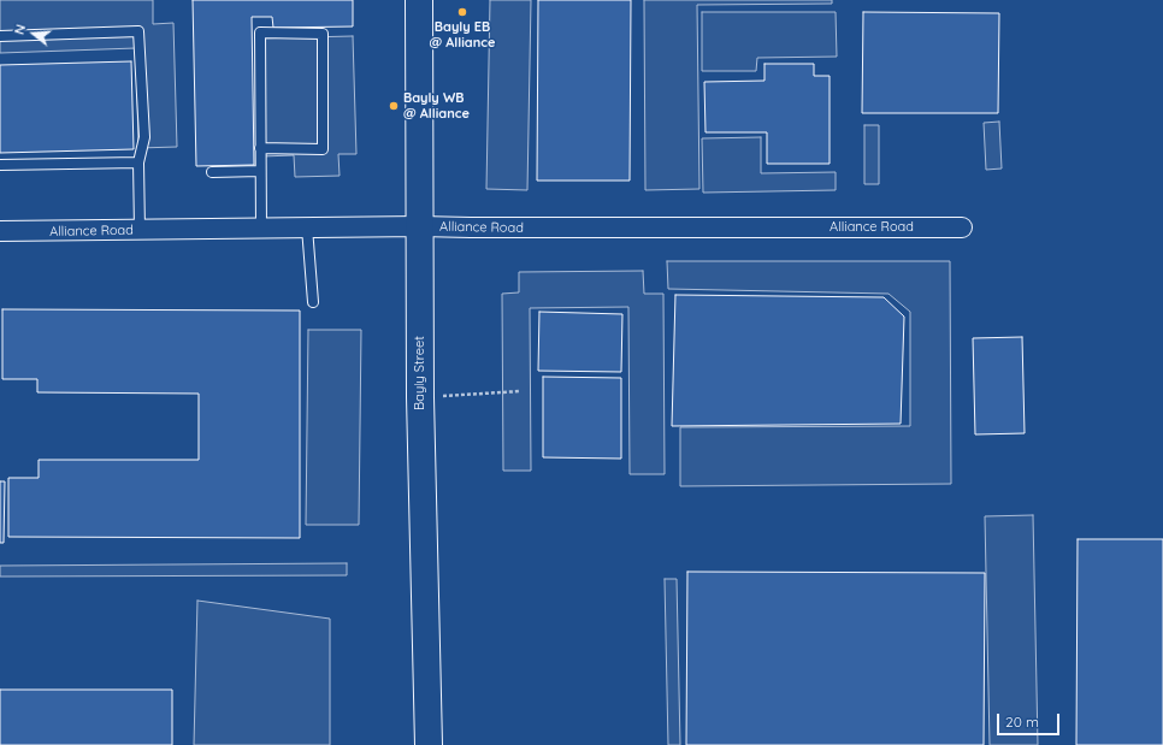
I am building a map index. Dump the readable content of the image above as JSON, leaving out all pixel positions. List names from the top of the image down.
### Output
{
  "streets": {
    "main road": ["Bayly Street"],
    "street": ["Alliance Road"]
  },
  "crossings": [
    ["Alliance Road", "Bayly Street"]
  ],
  "places": ["Bayly EB @ Alliance", "Bayly WB @ Alliance"],
  "scale_bar": "20 m",
  "north": "left"
}
